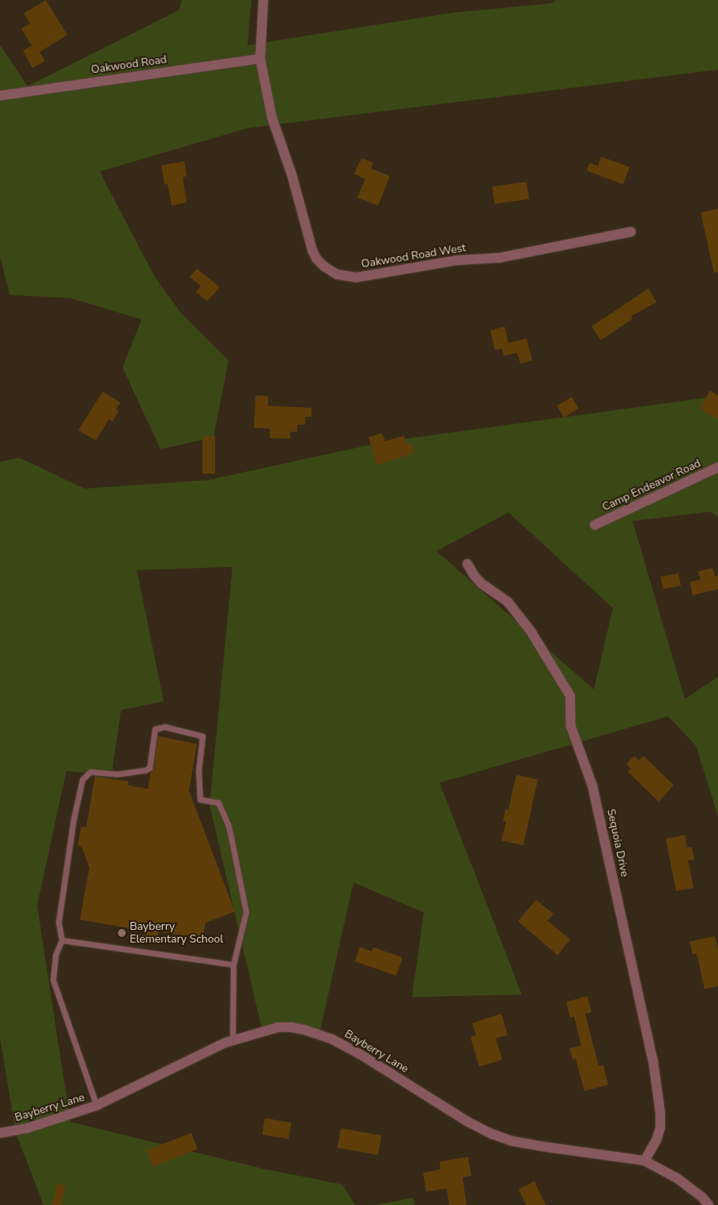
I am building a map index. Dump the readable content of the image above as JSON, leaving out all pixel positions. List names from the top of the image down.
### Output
{
  "streets": {
    "street": [
      "Oakwood Road",
      "Oakwood Road West",
      "Camp Endeavor Road",
      "Sequoia Drive",
      "Bayberry Lane"
    ]
  },
  "crossings": [
    ["Oakwood Road", "Oakwood Road West"],
    ["Sequoia Drive", "Bayberry Lane"]
  ],
  "places": ["Bayberry Elementary School"]
}
